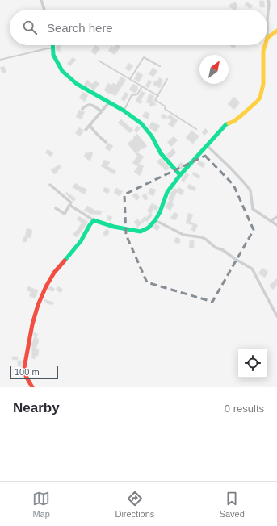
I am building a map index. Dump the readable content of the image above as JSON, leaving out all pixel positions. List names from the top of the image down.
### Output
{
  "scale_bar": "100 m",
  "north": "top right",
  "page": {
    "search": "Search here",
    "scale": "100 m",
    "heading": ["Nearby", "0 results"],
    "nav": ["Map", "Directions", "Saved"]
  }
}
